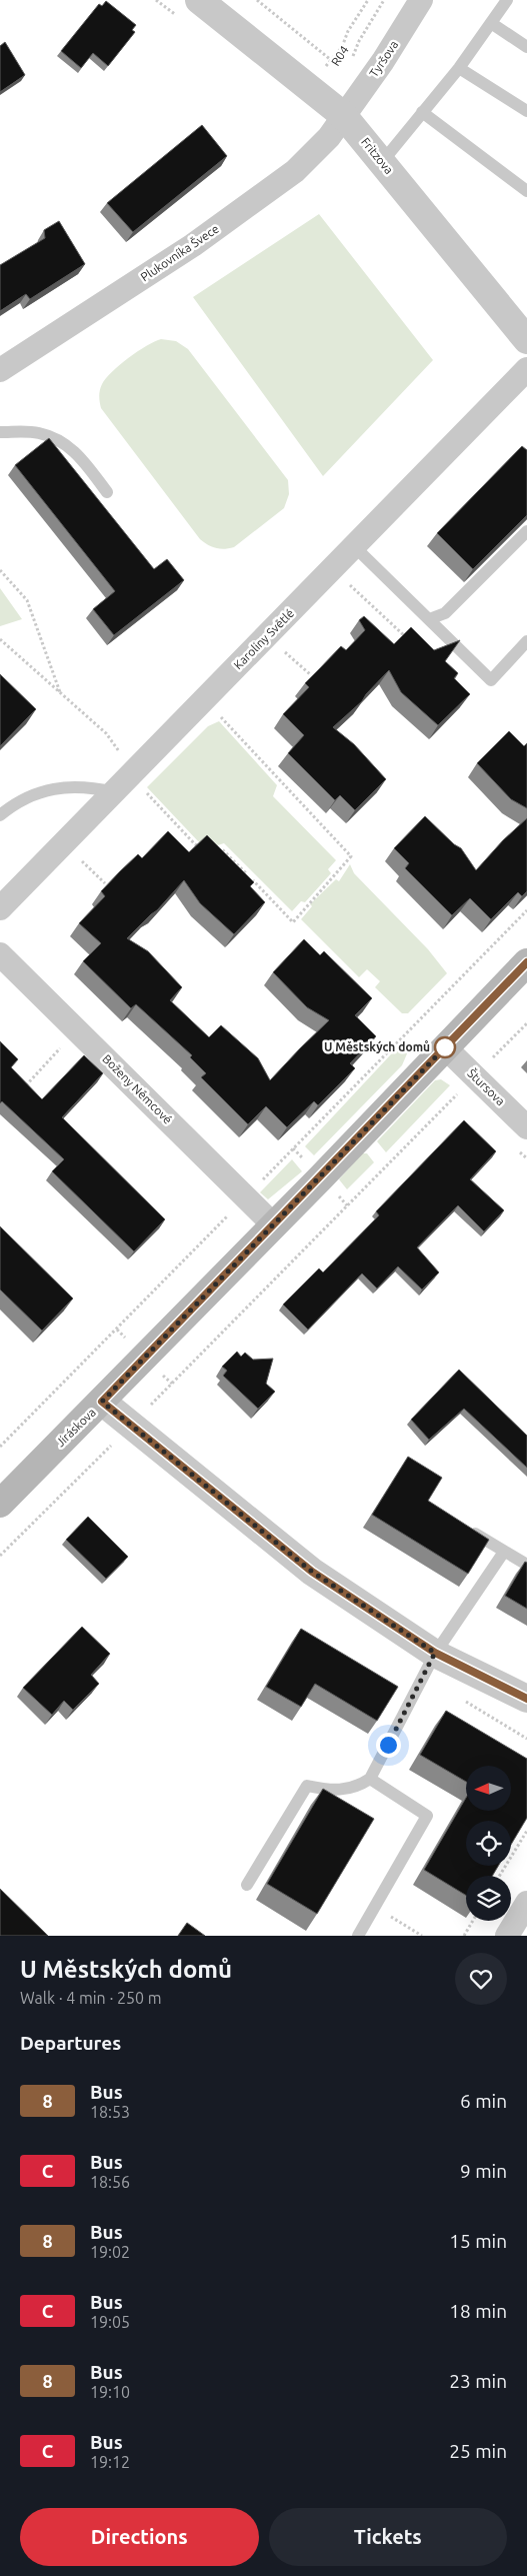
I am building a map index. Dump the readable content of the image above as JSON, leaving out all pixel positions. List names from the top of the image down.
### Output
{
  "streets": {
    "main road": ["Jiráskova"],
    "street": [
      "Tyršova",
      "Fritzova",
      "Plukovníka Švece",
      "Karoliny Světlé",
      "Štursova",
      "Boženy Němcové"
    ],
    "path": ["R04"]
  },
  "crossings": [
    ["Tyršova", "Fritzova"],
    ["Tyršova", "Plukovníka Švece"],
    ["Fritzova", "Plukovníka Švece"],
    ["Štursova", "Jiráskova"],
    ["Boženy Němcové", "Jiráskova"]
  ],
  "places": ["U Městských domů"],
  "lines": ["bus line 8"],
  "north": "left",
  "page": {
    "heading": [
      ["U Městských domů", "Walk · 4 min · 250 m"],
      "Departures"
    ],
    "list": [
      {
        "mark": "8",
        "name": "Bus",
        "note": "18:53",
        "value": "6 min"
      },
      {
        "mark": "C",
        "name": "Bus",
        "note": "18:56",
        "value": "9 min"
      },
      {
        "mark": "8",
        "name": "Bus",
        "note": "19:02",
        "value": "15 min"
      },
      {
        "mark": "C",
        "name": "Bus",
        "note": "19:05",
        "value": "18 min"
      },
      {
        "mark": "8",
        "name": "Bus",
        "note": "19:10",
        "value": "23 min"
      },
      {
        "mark": "C",
        "name": "Bus",
        "note": "19:12",
        "value": "25 min"
      }
    ],
    "buttons": ["Directions", "Tickets"]
  }
}
